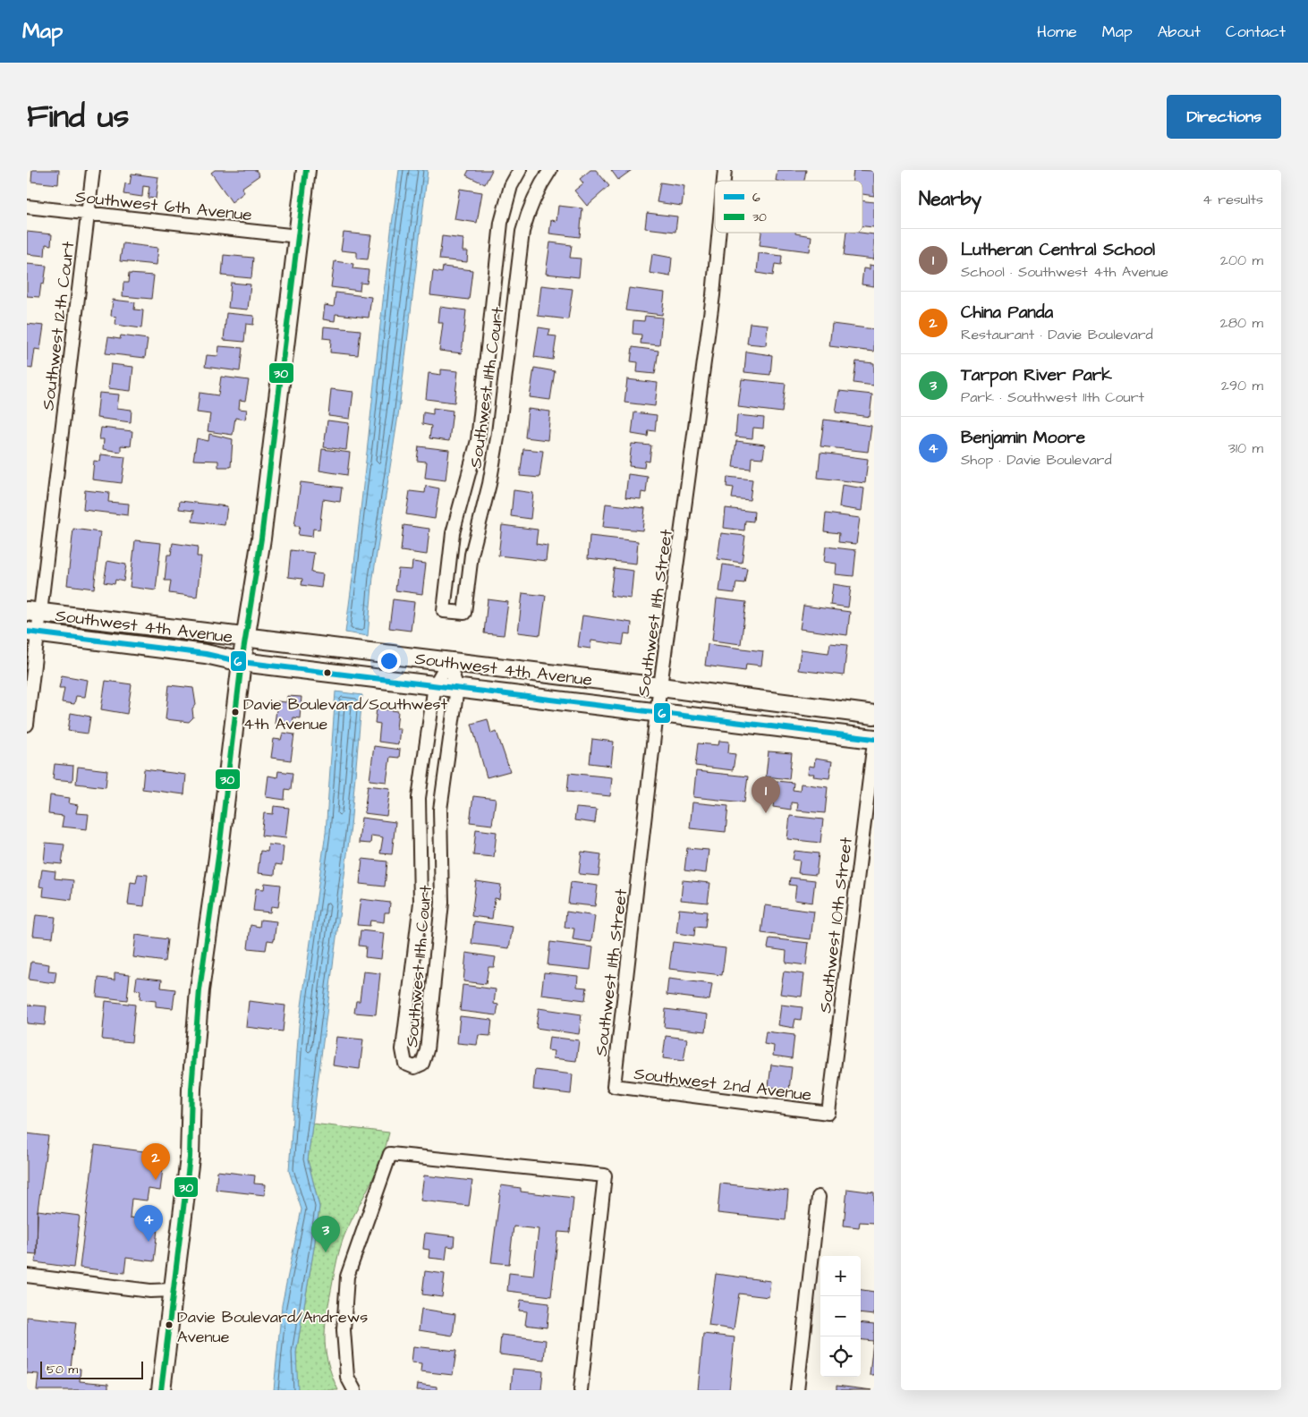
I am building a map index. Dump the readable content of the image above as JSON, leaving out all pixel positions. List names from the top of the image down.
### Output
{
  "streets": {
    "main road": ["Southwest 4th Avenue"],
    "street": [
      "Southwest 6th Avenue",
      "Southwest 12th Court",
      "Southwest 11th Court",
      "Southwest 11th Street",
      "Southwest 10th Street",
      "Southwest 2nd Avenue"
    ]
  },
  "crossings": [
    ["Southwest 6th Avenue", "Southwest 12th Court"],
    ["Southwest 12th Court", "Southwest 4th Avenue"],
    ["Southwest 11th Court", "Southwest 4th Avenue"],
    ["Southwest 11th Street", "Southwest 4th Avenue"],
    ["Southwest 11th Street", "Southwest 2nd Avenue"],
    ["Southwest 4th Avenue", "Southwest 10th Street"],
    ["Southwest 10th Street", "Southwest 2nd Avenue"]
  ],
  "places": ["Davie Boulevard/Southwest 4th Avenue", "Davie Boulevard/Andrews Avenue"],
  "lines": ["transit line 30", "transit line 6"],
  "legend": ["6", "30"],
  "scale_bar": "50 m",
  "page": {
    "header": "Map",
    "nav": [
      "Home",
      "Map",
      "About",
      "Contact"
    ],
    "title": "Find us",
    "buttons": "Directions",
    "heading": ["Nearby", "4 results"],
    "list": [
      {
        "mark": "1",
        "name": "Lutheran Central School",
        "note": "School · Southwest 4th Avenue",
        "value": "200 m"
      },
      {
        "mark": "2",
        "name": "China Panda",
        "note": "Restaurant · Davie Boulevard",
        "value": "280 m"
      },
      {
        "mark": "3",
        "name": "Tarpon River Park",
        "note": "Park · Southwest 11th Court",
        "value": "290 m"
      },
      {
        "mark": "4",
        "name": "Benjamin Moore",
        "note": "Shop · Davie Boulevard",
        "value": "310 m"
      }
    ],
    "pins": [
      "1",
      "2",
      "4",
      "3"
    ],
    "map_buttons": ["+", "−"],
    "scale": "50 m"
  }
}
